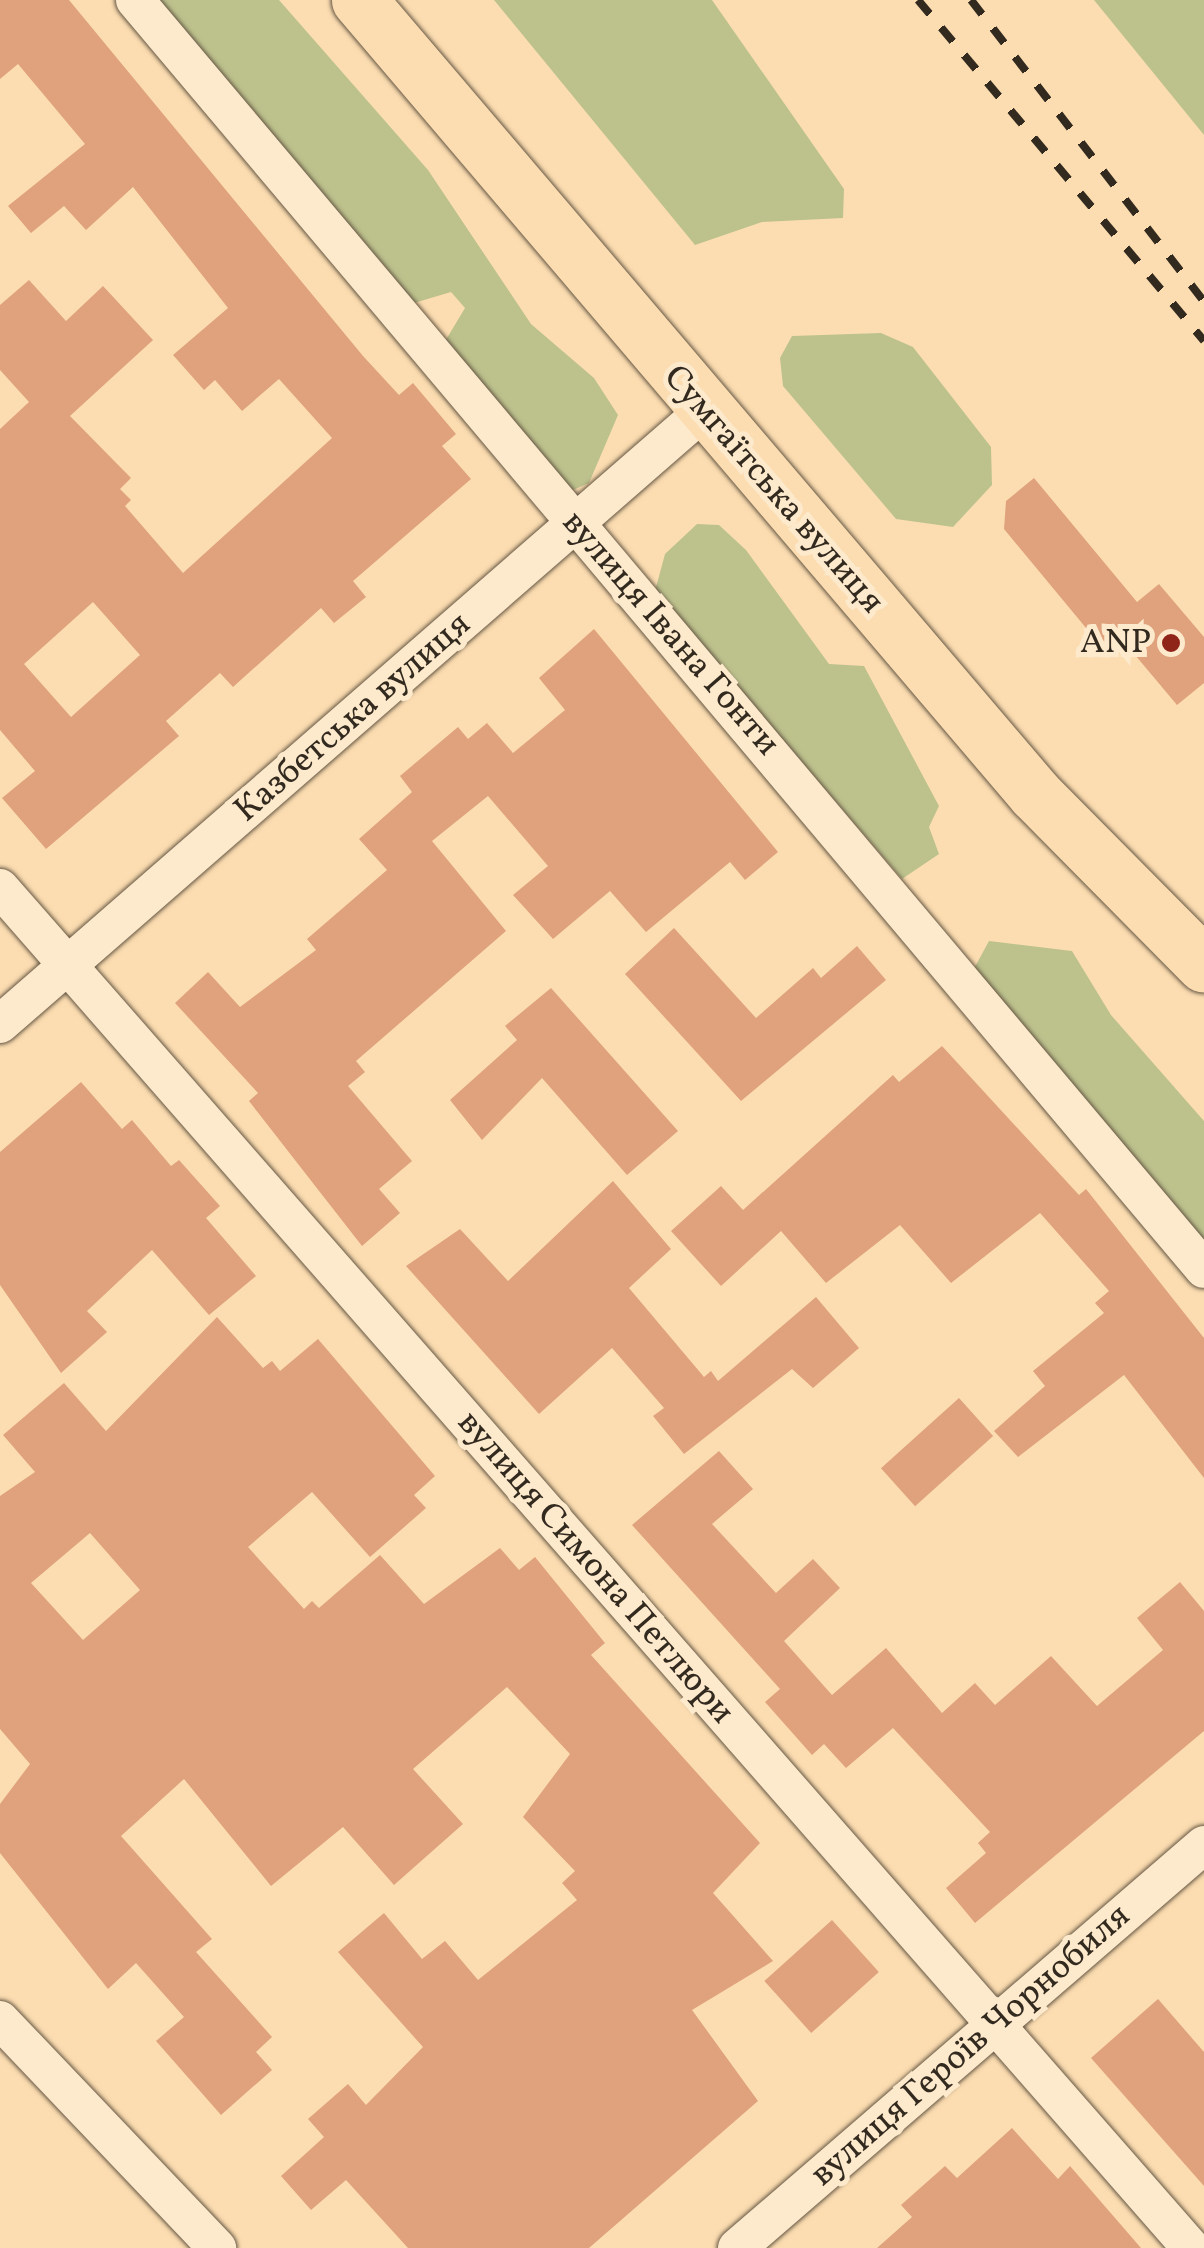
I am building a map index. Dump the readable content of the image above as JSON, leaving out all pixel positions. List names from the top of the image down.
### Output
{
  "streets": {
    "main road": ["Сумгаїтська вулиця"],
    "street": [
      "вулиця Івана Гонти",
      "Казбетська вулиця",
      "вулиця Симона Петлюри",
      "вулиця Героїв Чорнобиля"
    ]
  },
  "crossings": [
    ["Сумгаїтська вулиця", "Казбетська вулиця"],
    ["вулиця Івана Гонти", "Казбетська вулиця"],
    ["Казбетська вулиця", "вулиця Симона Петлюри"],
    ["вулиця Симона Петлюри", "вулиця Героїв Чорнобиля"]
  ],
  "places": ["ANP"]
}
